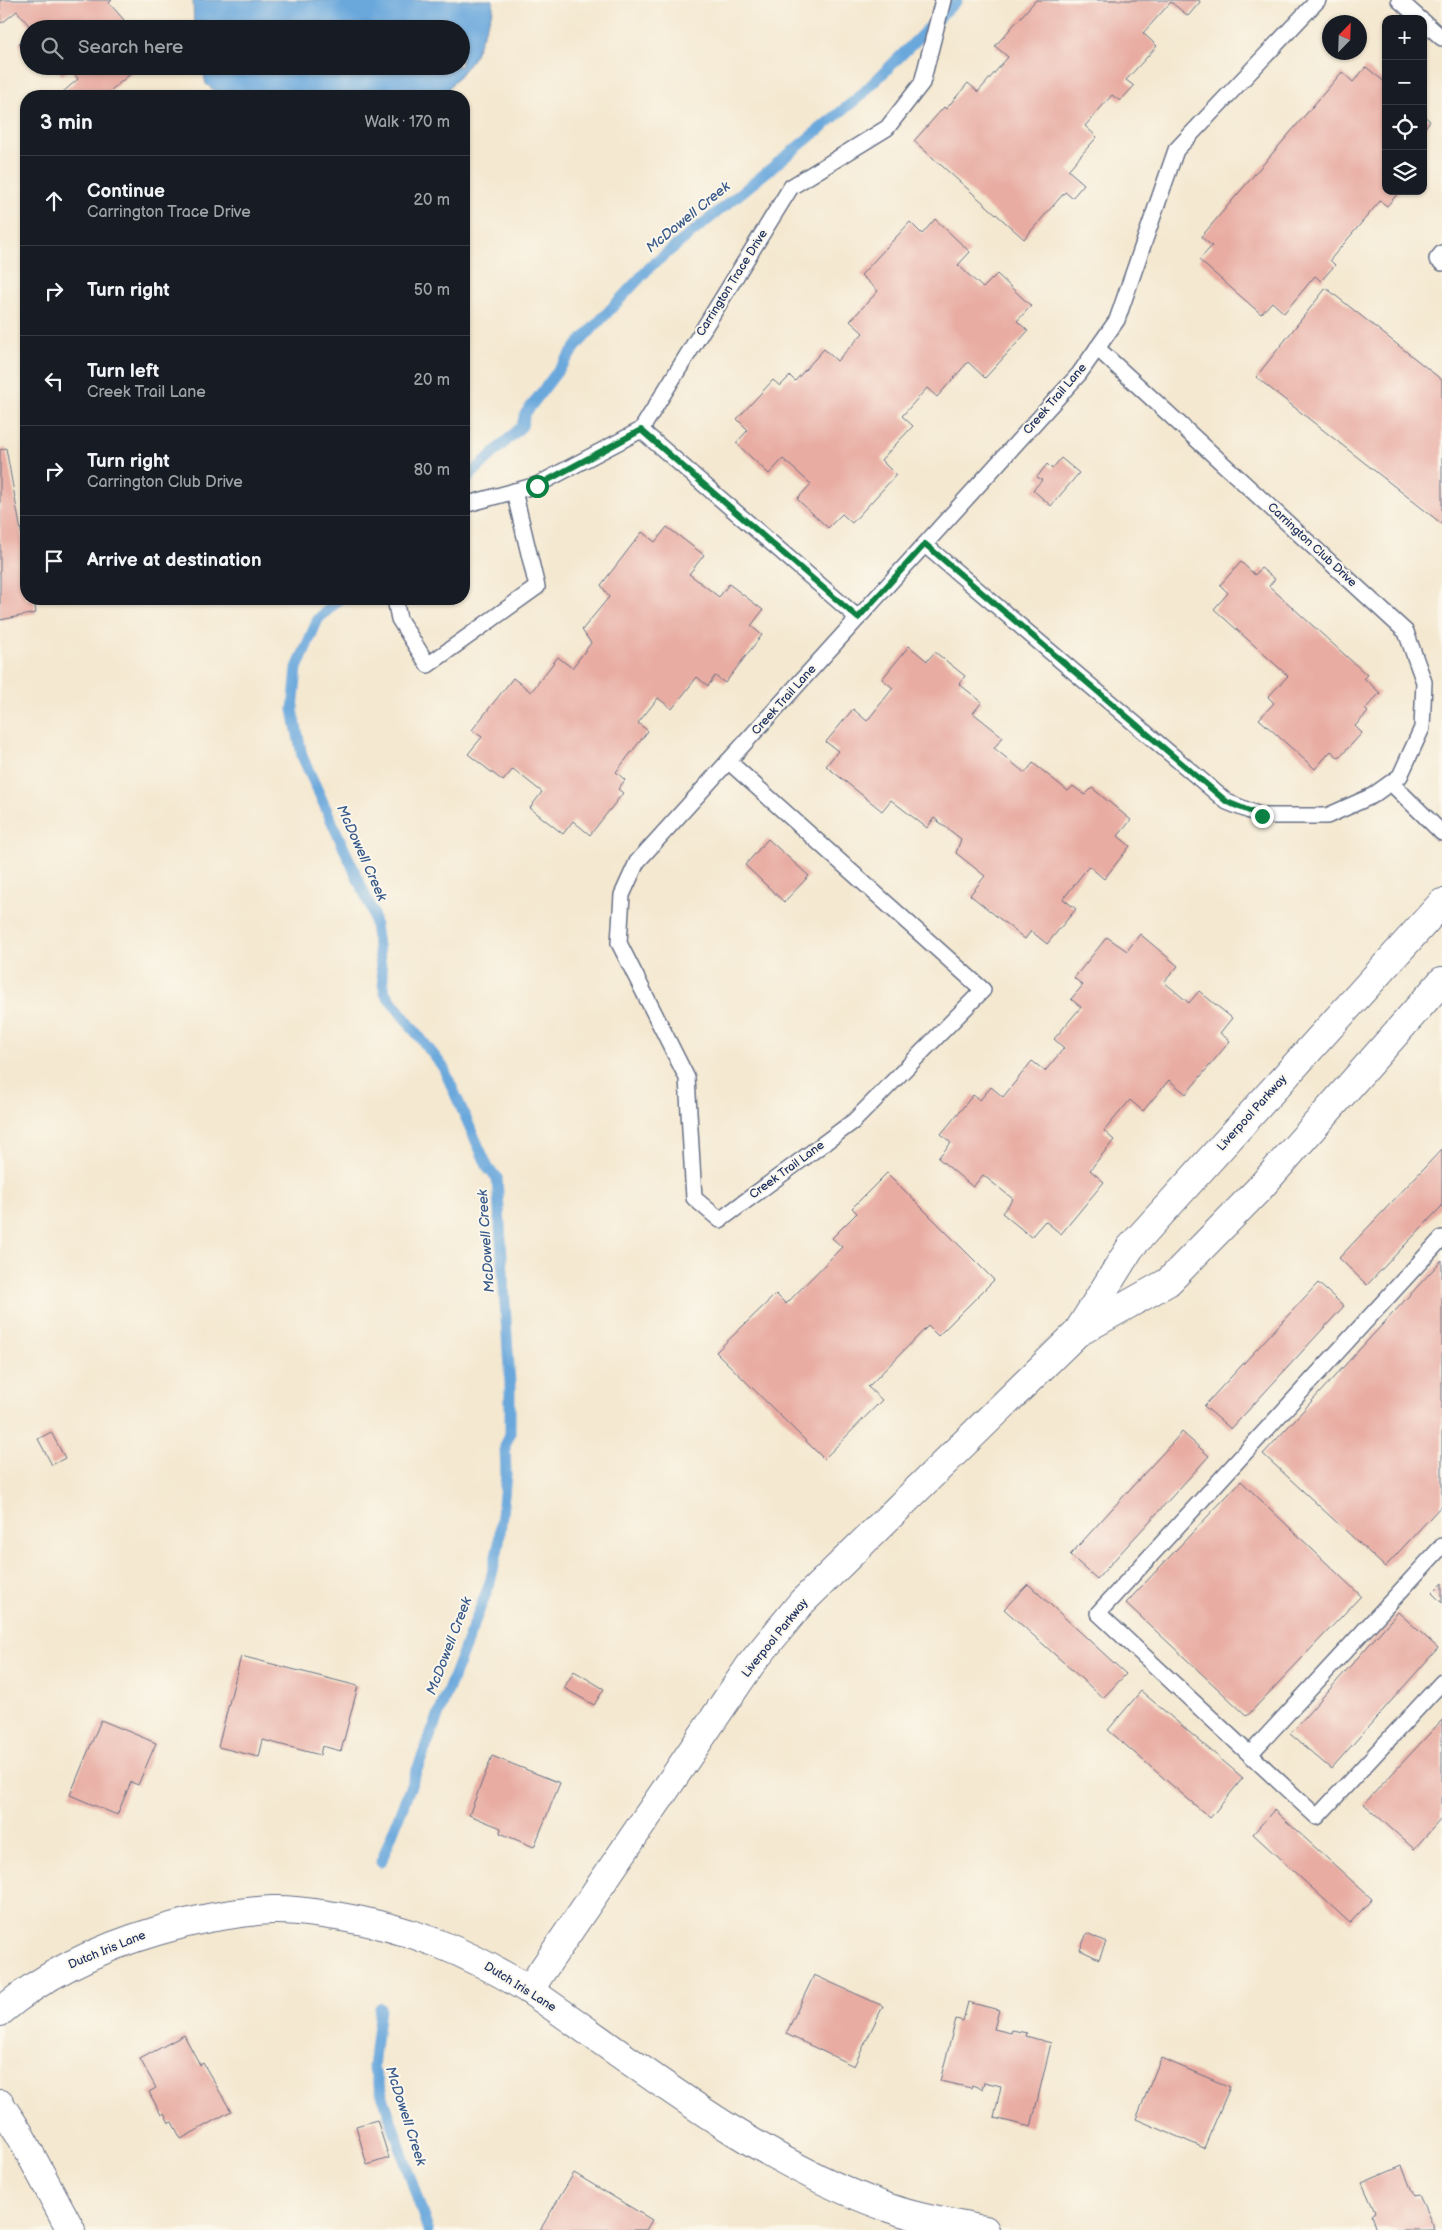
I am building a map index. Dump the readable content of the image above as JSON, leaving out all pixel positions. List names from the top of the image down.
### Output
{
  "streets": {
    "street": ["Liverpool Parkway", "Dutch Iris Lane"],
    "lane": ["Carrington Trace Drive", "Creek Trail Lane", "Carrington Club Drive"]
  },
  "crossings": [
    ["Creek Trail Lane", "Carrington Club Drive"],
    ["Liverpool Parkway", "Dutch Iris Lane"]
  ],
  "water": ["McDowell Creek"],
  "north": "top right",
  "page": {
    "map_buttons": ["+", "−"],
    "search": "Search here",
    "heading": ["3 min", "Walk · 170 m"],
    "list": [
      ["Continue", "Carrington Trace Drive", "20 m"],
      ["Turn right", "50 m"],
      ["Turn left", "Creek Trail Lane", "20 m"],
      ["Turn right", "Carrington Club Drive", "80 m"],
      "Arrive at destination"
    ]
  }
}
